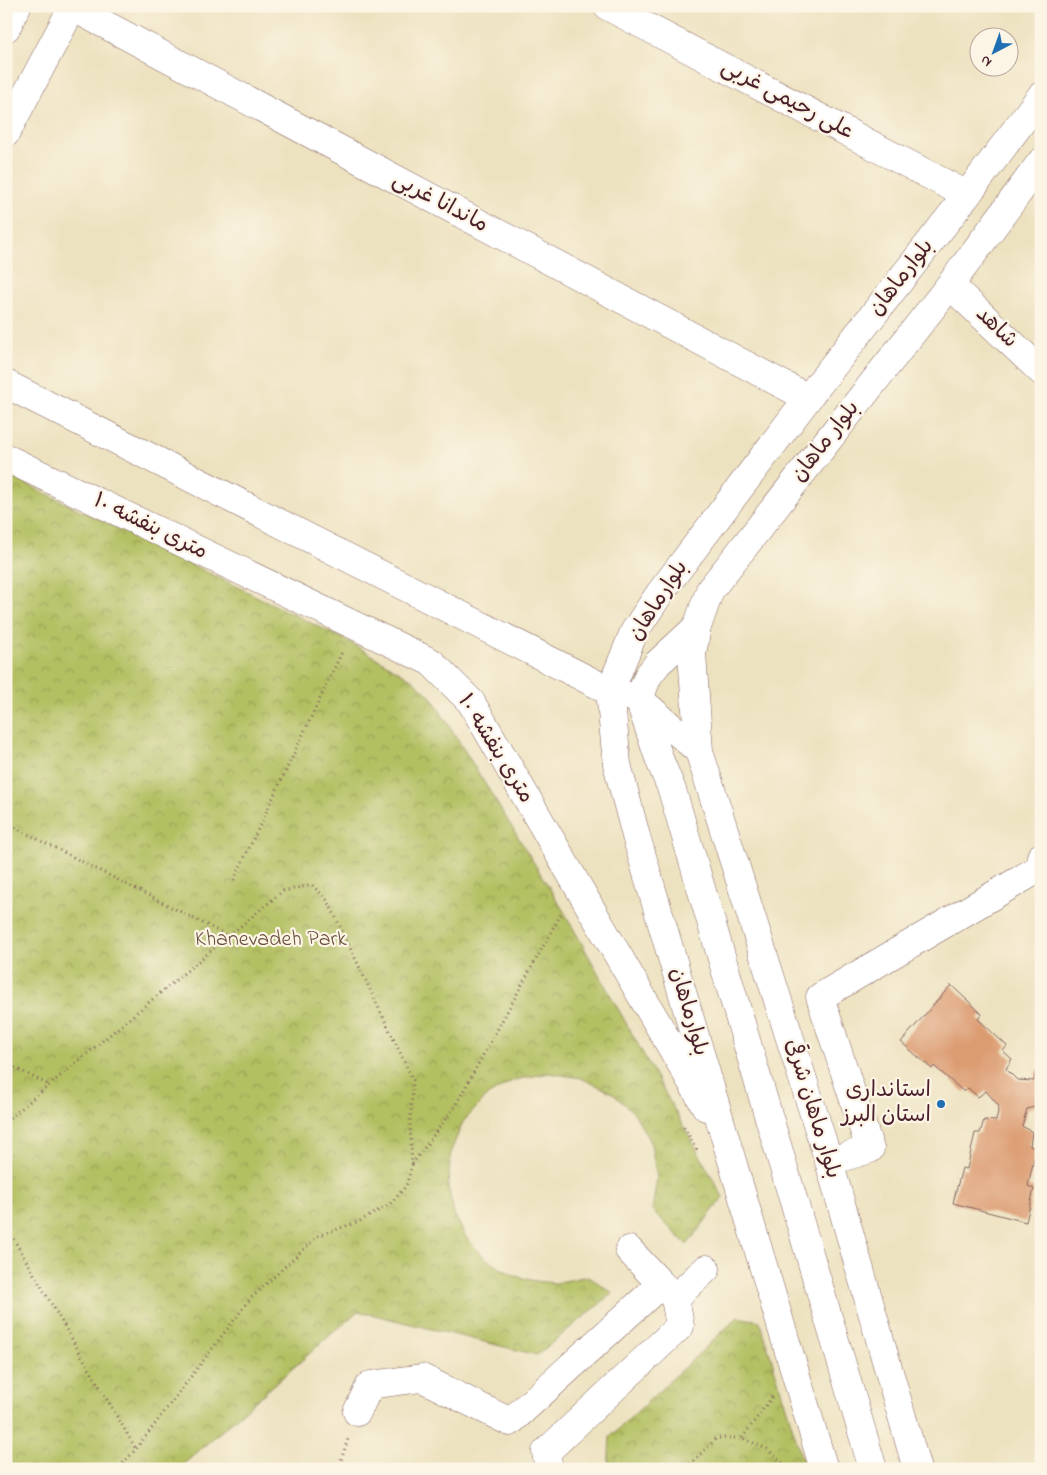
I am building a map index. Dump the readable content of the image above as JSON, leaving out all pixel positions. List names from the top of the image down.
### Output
{
  "streets": {
    "main road": [
      "علی رحیمی غربی",
      "ماندانا غربی",
      "بلوارماهان",
      "شاهد",
      "بلوار ماهان",
      "۱۰ متری بنفشه",
      "بلوار ماهان شرقی"
    ]
  },
  "crossings": [
    ["علی رحیمی غربی", "بلوارماهان"],
    ["ماندانا غربی", "بلوارماهان"],
    ["بلوارماهان", "۱۰ متری بنفشه"],
    ["شاهد", "بلوار ماهان"],
    ["بلوار ماهان", "بلوار ماهان شرقی"]
  ],
  "parks": ["Khanevadeh Park"],
  "places": ["استانداری استان البرز"],
  "north": "bottom left"
}
